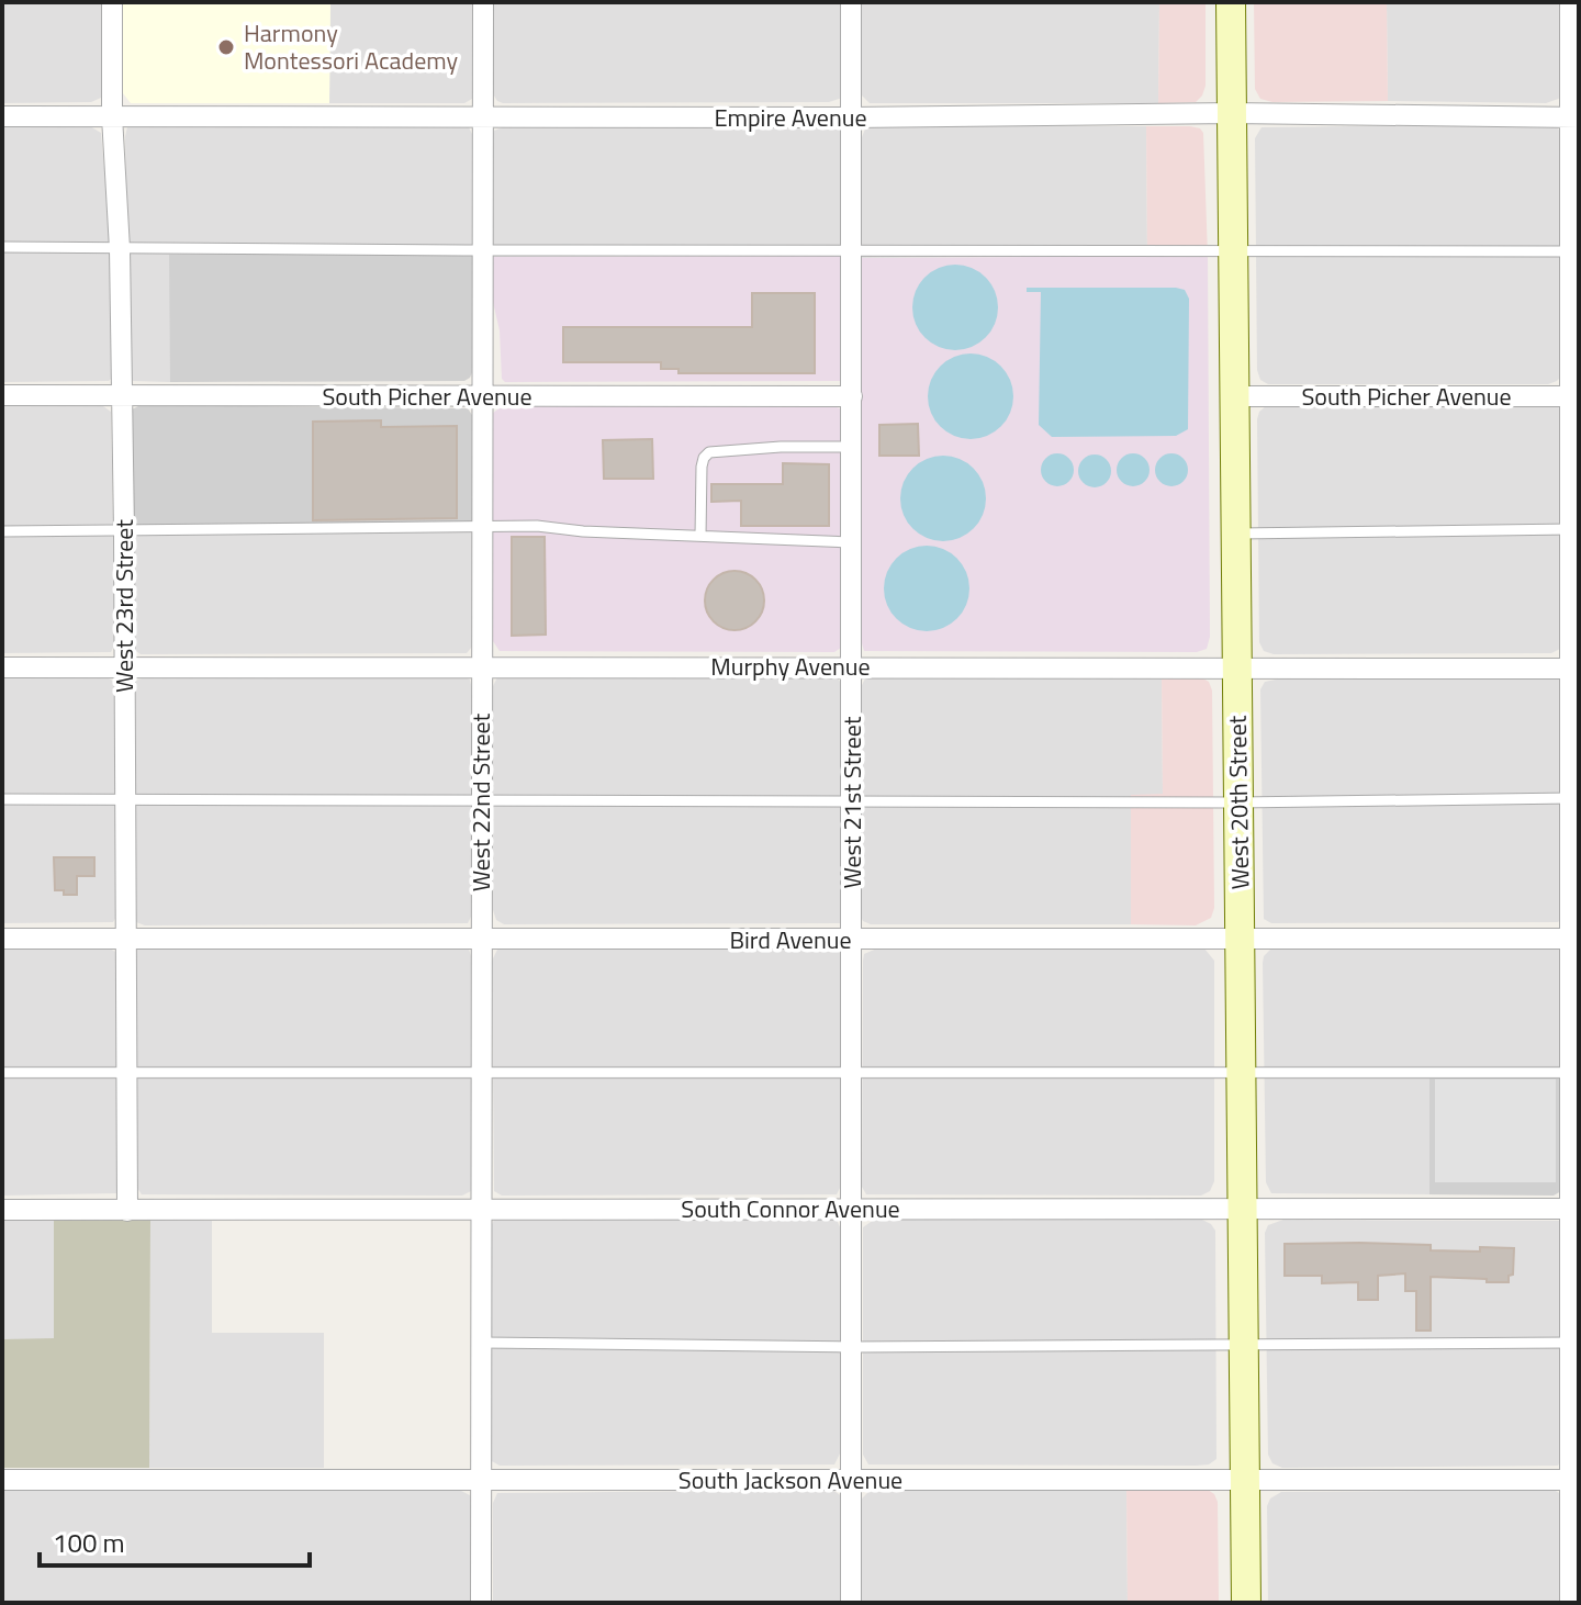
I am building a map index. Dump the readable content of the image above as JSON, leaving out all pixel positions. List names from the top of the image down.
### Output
{
  "streets": {
    "main road": ["West 20th Street"],
    "street": [
      "Empire Avenue",
      "South Picher Avenue",
      "West 23rd Street",
      "Murphy Avenue",
      "West 22nd Street",
      "West 21st Street",
      "Bird Avenue",
      "South Connor Avenue",
      "South Jackson Avenue"
    ]
  },
  "crossings": [
    ["Empire Avenue", "West 23rd Street"],
    ["Empire Avenue", "West 22nd Street"],
    ["Empire Avenue", "West 21st Street"],
    ["Empire Avenue", "West 20th Street"],
    ["South Picher Avenue", "West 23rd Street"],
    ["South Picher Avenue", "West 22nd Street"],
    ["South Picher Avenue", "West 21st Street"],
    ["South Picher Avenue", "West 20th Street"],
    ["West 23rd Street", "Murphy Avenue"],
    ["West 23rd Street", "Bird Avenue"],
    ["West 23rd Street", "South Connor Avenue"],
    ["Murphy Avenue", "West 22nd Street"],
    ["Murphy Avenue", "West 21st Street"],
    ["Murphy Avenue", "West 20th Street"],
    ["West 22nd Street", "Bird Avenue"],
    ["West 22nd Street", "South Connor Avenue"],
    ["West 22nd Street", "South Jackson Avenue"],
    ["West 21st Street", "Bird Avenue"],
    ["West 21st Street", "South Connor Avenue"],
    ["West 21st Street", "South Jackson Avenue"],
    ["West 20th Street", "Bird Avenue"],
    ["West 20th Street", "South Connor Avenue"],
    ["West 20th Street", "South Jackson Avenue"]
  ],
  "places": ["Harmony Montessori Academy"],
  "scale_bar": "100 m"
}
